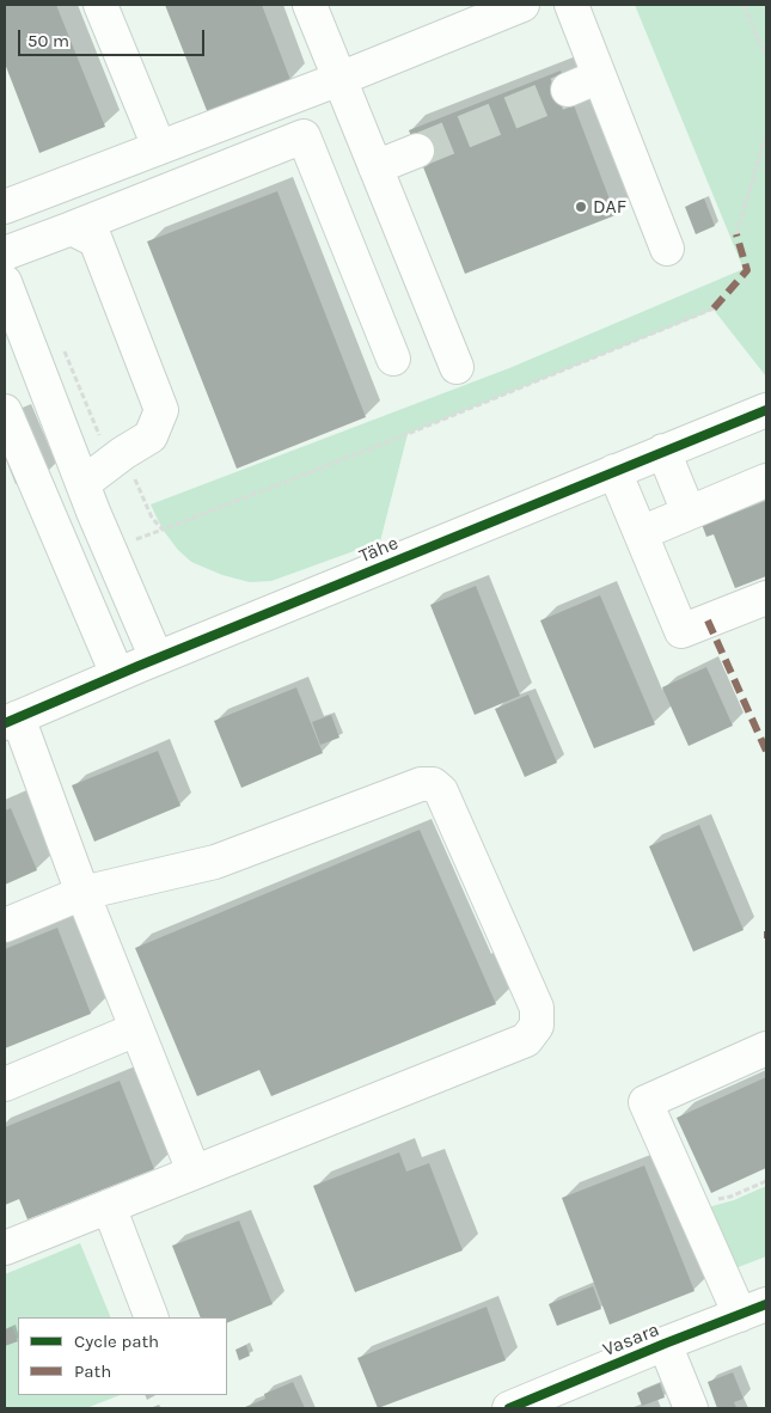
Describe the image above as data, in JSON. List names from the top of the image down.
{
  "streets": {
    "street": ["Tähe", "Vasara"]
  },
  "places": ["DAF"],
  "legend": ["Cycle path", "Path"],
  "scale_bar": "50 m"
}
